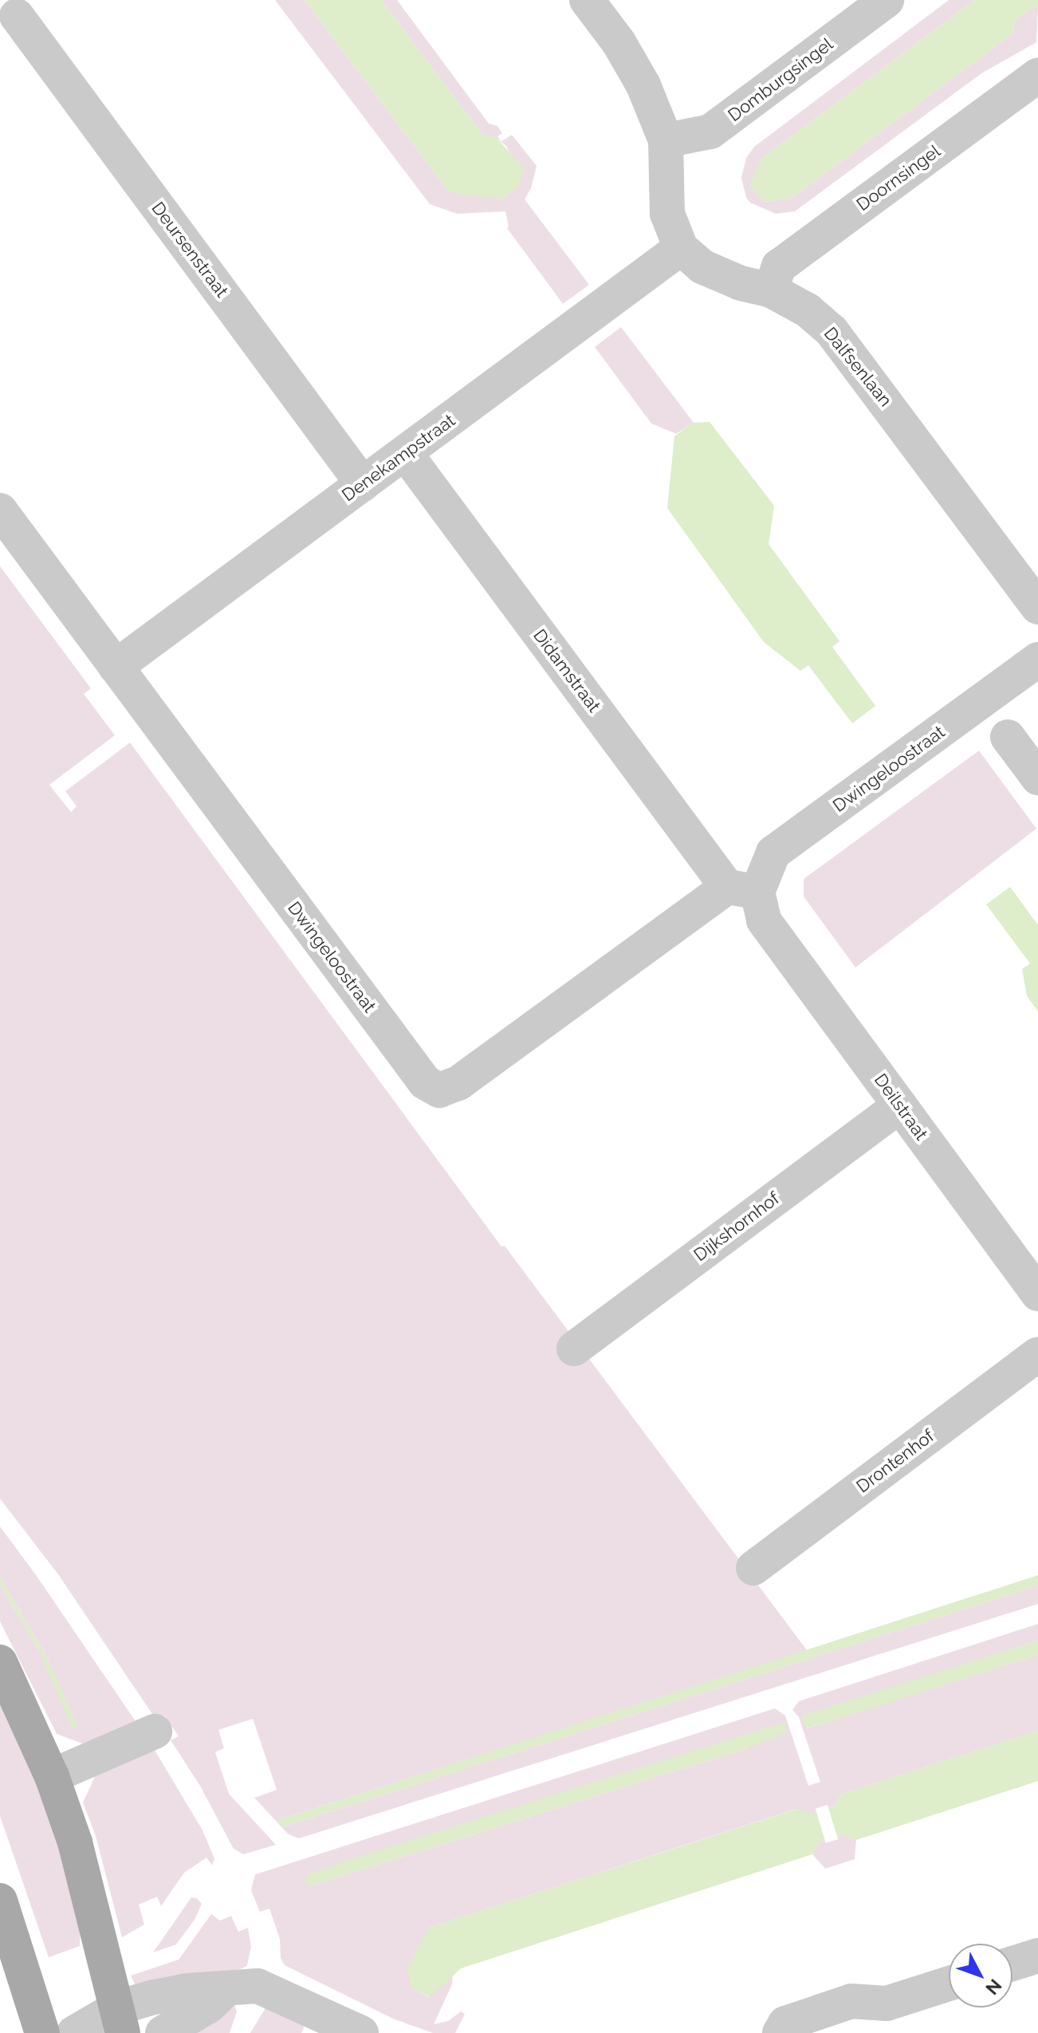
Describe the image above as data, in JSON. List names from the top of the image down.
{
  "streets": {
    "street": [
      "Domburgsingel",
      "Doornsingel",
      "Deursenstraat",
      "Dalfsenlaan",
      "Denekampstraat",
      "Didamstraat",
      "Dwingeloostraat",
      "Deilstraat",
      "Dijkshornhof",
      "Drontenhof"
    ]
  },
  "crossings": [
    ["Domburgsingel", "Dalfsenlaan"],
    ["Doornsingel", "Dalfsenlaan"],
    ["Deursenstraat", "Denekampstraat"],
    ["Dalfsenlaan", "Denekampstraat"],
    ["Denekampstraat", "Didamstraat"],
    ["Denekampstraat", "Dwingeloostraat"],
    ["Didamstraat", "Dwingeloostraat"],
    ["Didamstraat", "Deilstraat"],
    ["Dwingeloostraat", "Deilstraat"],
    ["Deilstraat", "Dijkshornhof"]
  ],
  "north": "bottom right"
}
